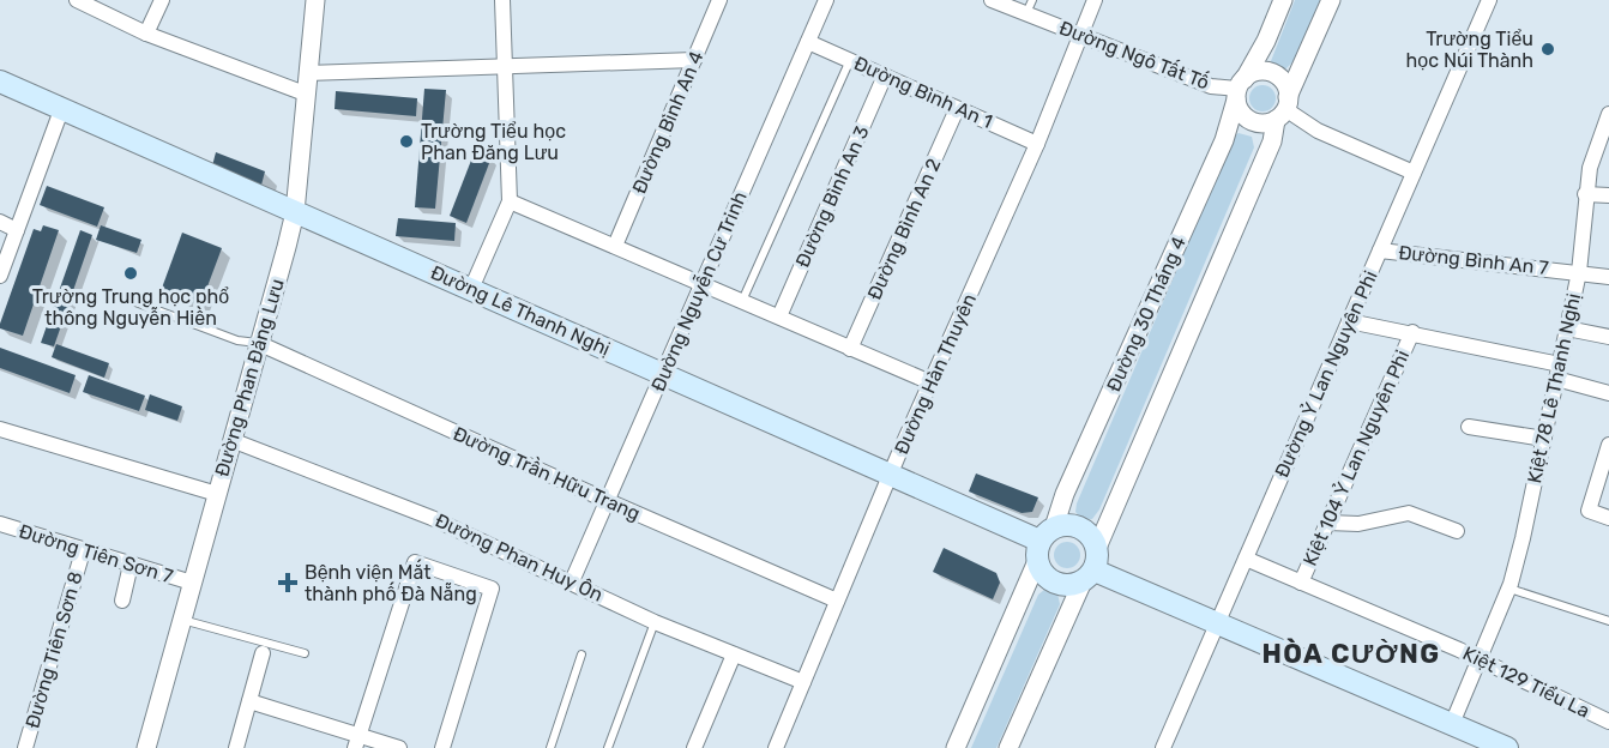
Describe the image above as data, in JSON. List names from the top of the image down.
{
  "streets": {
    "main road": ["Đường Lê Thanh Nghị"],
    "street": [
      "Đường Ngô Tất Tố",
      "Đường Bình An 1",
      "Đường Bình An 4",
      "Đường Bình An 3",
      "Đường Bình An 2",
      "Đường Bình An 7",
      "Đường Nguyễn Cư Trinh",
      "Đường 30 Tháng 4",
      "Đường Hàn Thuyên",
      "Đường Ỷ Lan Nguyên Phi",
      "Đường Phan Đăng Lưu",
      "Kiệt 78 Lê Thanh Nghị",
      "Kiệt 104 Ỷ Lan Nguyên Phi",
      "Đường Trần Hữu Trang",
      "Đường Tiên Sơn 7",
      "Đường Phan Huy Ôn",
      "Đường Tiên Sơn 8",
      "Kiệt 129 Tiểu La"
    ]
  },
  "crossings": [
    ["Đường Ngô Tất Tố", "Đường 30 Tháng 4"],
    ["Đường Ngô Tất Tố", "Đường Hàn Thuyên"],
    ["Đường Bình An 1", "Đường Bình An 3"],
    ["Đường Bình An 1", "Đường Bình An 2"],
    ["Đường Bình An 1", "Đường Nguyễn Cư Trinh"],
    ["Đường Bình An 1", "Đường Hàn Thuyên"],
    ["Đường Bình An 7", "Đường Ỷ Lan Nguyên Phi"],
    ["Đường Bình An 7", "Kiệt 78 Lê Thanh Nghị"],
    ["Đường Nguyễn Cư Trinh", "Đường Lê Thanh Nghị"],
    ["Đường Nguyễn Cư Trinh", "Đường Trần Hữu Trang"],
    ["Đường Nguyễn Cư Trinh", "Đường Phan Huy Ôn"],
    ["Đường Lê Thanh Nghị", "Đường 30 Tháng 4"],
    ["Đường Lê Thanh Nghị", "Đường Hàn Thuyên"],
    ["Đường Lê Thanh Nghị", "Đường Phan Đăng Lưu"],
    ["Đường Hàn Thuyên", "Đường Trần Hữu Trang"],
    ["Đường Hàn Thuyên", "Đường Phan Huy Ôn"],
    ["Đường Ỷ Lan Nguyên Phi", "Kiệt 129 Tiểu La"],
    ["Đường Phan Đăng Lưu", "Đường Trần Hữu Trang"],
    ["Đường Phan Đăng Lưu", "Đường Tiên Sơn 7"],
    ["Đường Phan Đăng Lưu", "Đường Phan Huy Ôn"],
    ["Kiệt 78 Lê Thanh Nghị", "Kiệt 129 Tiểu La"],
    ["Kiệt 104 Ỷ Lan Nguyên Phi", "Kiệt 129 Tiểu La"],
    ["Đường Tiên Sơn 7", "Đường Tiên Sơn 8"]
  ],
  "districts": ["HÒA CƯỜNG"],
  "places": {
    "other": ["Trường Tiểu học Núi Thành", "Trường Tiểu học Phan Đăng Lưu", "Trường Trung học phổ thông Nguyễn Hiền"],
    "health": ["Bệnh viện Mắt thành phố Đà Nẵng"]
  }
}
